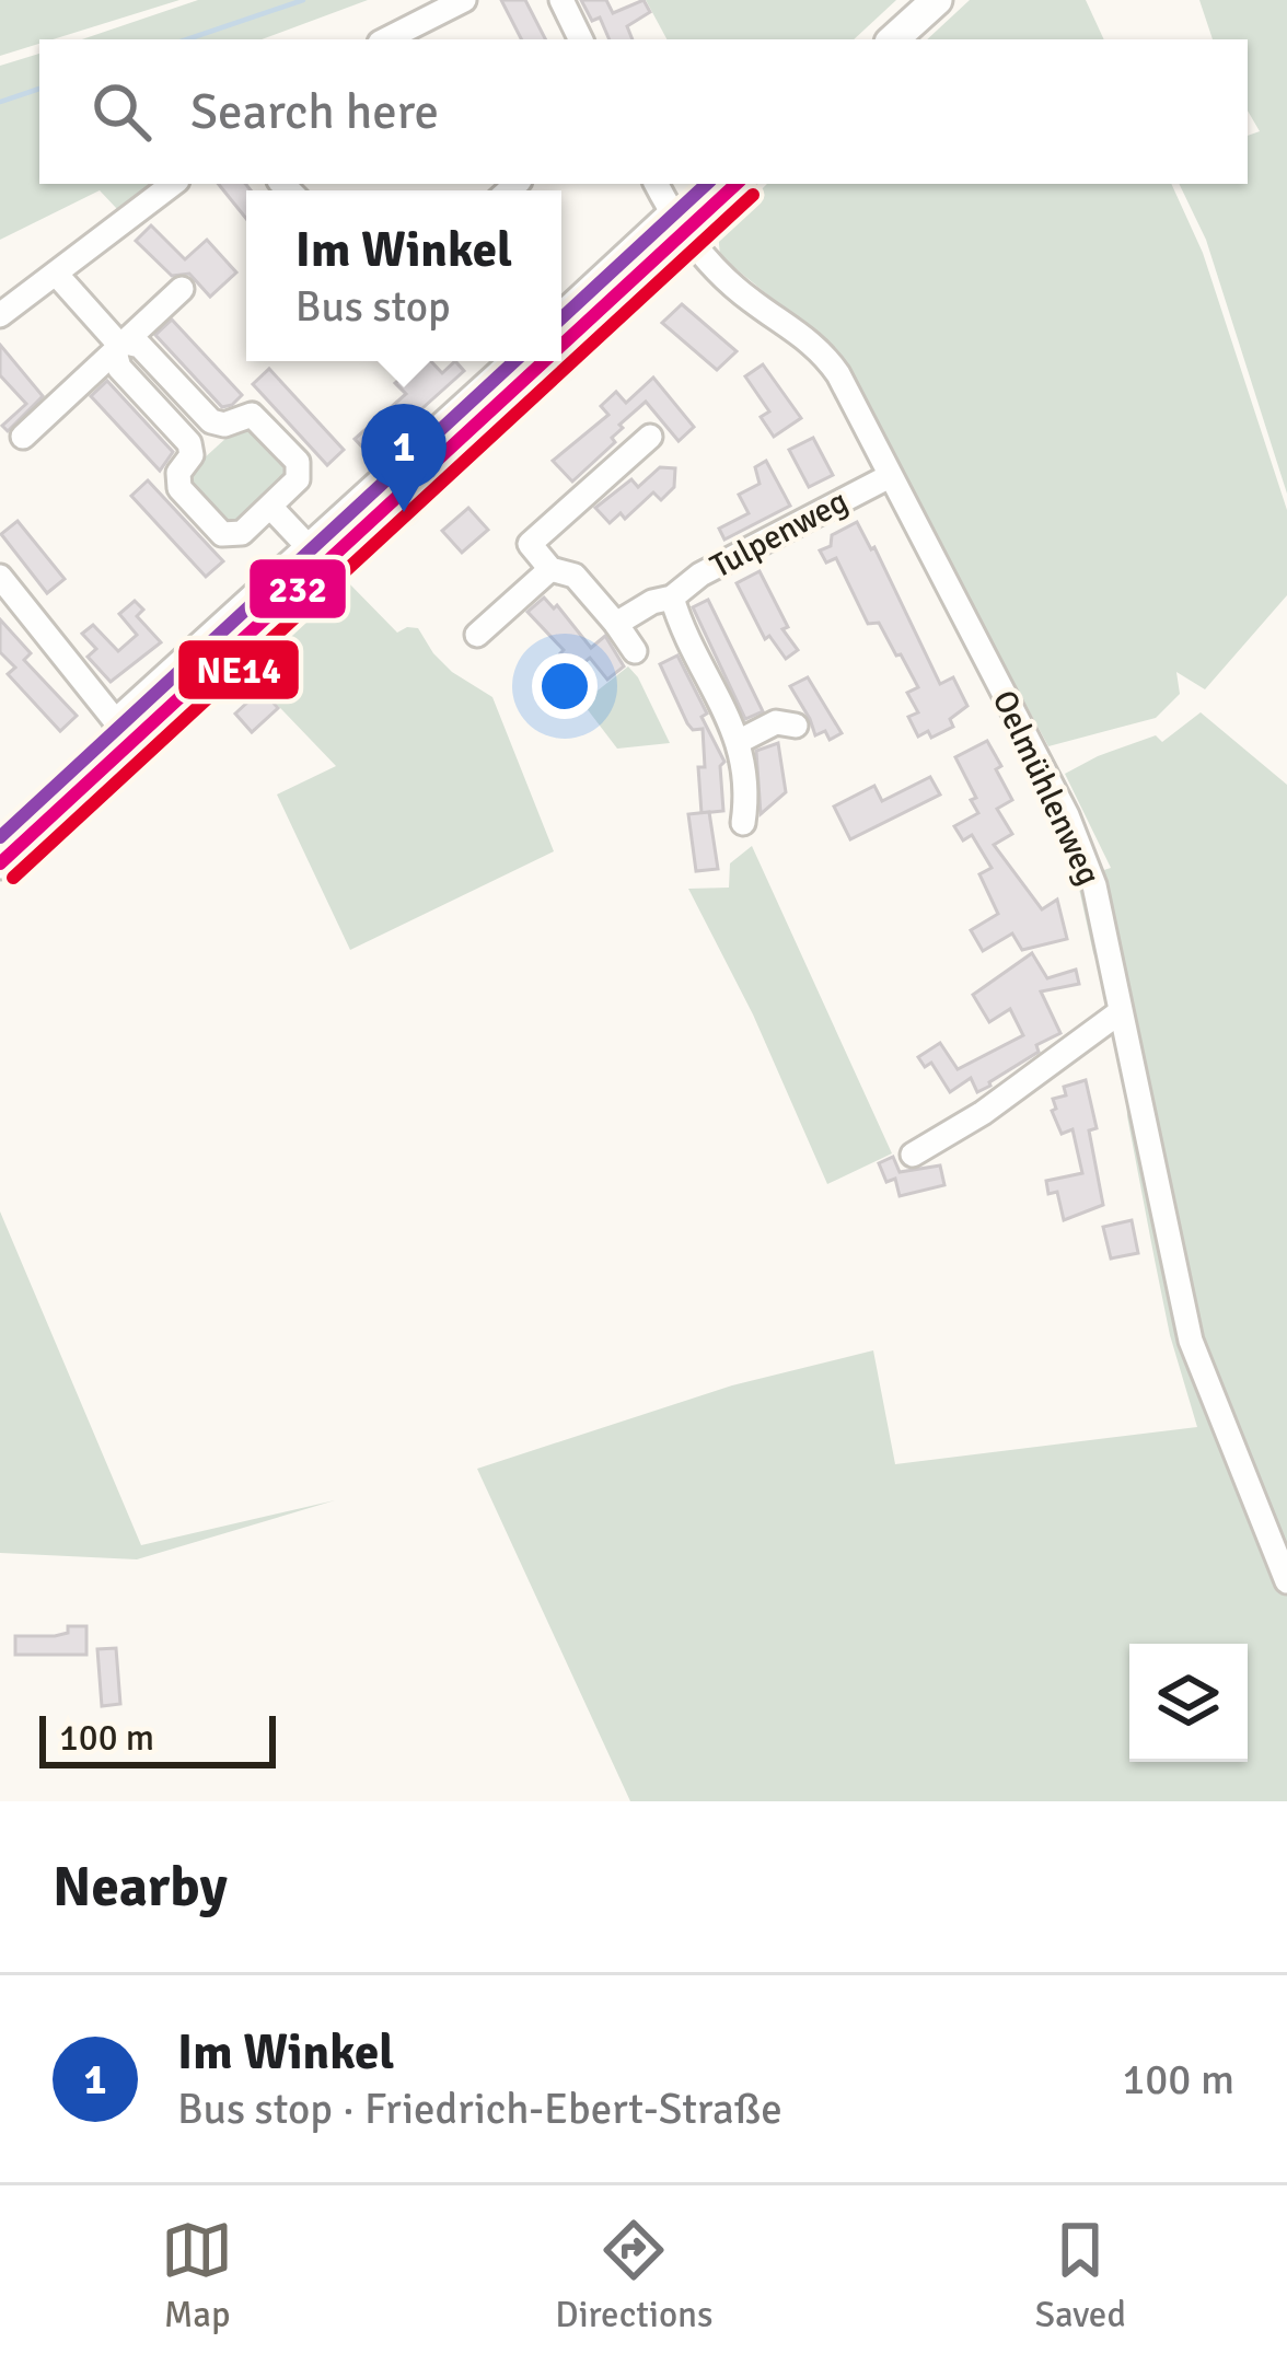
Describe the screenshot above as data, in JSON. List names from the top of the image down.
{
  "streets": {
    "street": ["Tulpenweg", "Oelmühlenweg"]
  },
  "crossings": [
    ["Tulpenweg", "Oelmühlenweg"]
  ],
  "lines": ["transit line 232", "transit line NE14"],
  "scale_bar": "100 m",
  "page": {
    "search": "Search here",
    "popup": ["Im Winkel", "Bus stop"],
    "pins": "1",
    "scale": "100 m",
    "heading": "Nearby",
    "list": [
      {
        "mark": "1",
        "name": "Im Winkel",
        "note": "Bus stop · Friedrich-Ebert-Straße",
        "value": "100 m"
      }
    ],
    "nav": ["Map", "Directions", "Saved"]
  }
}
